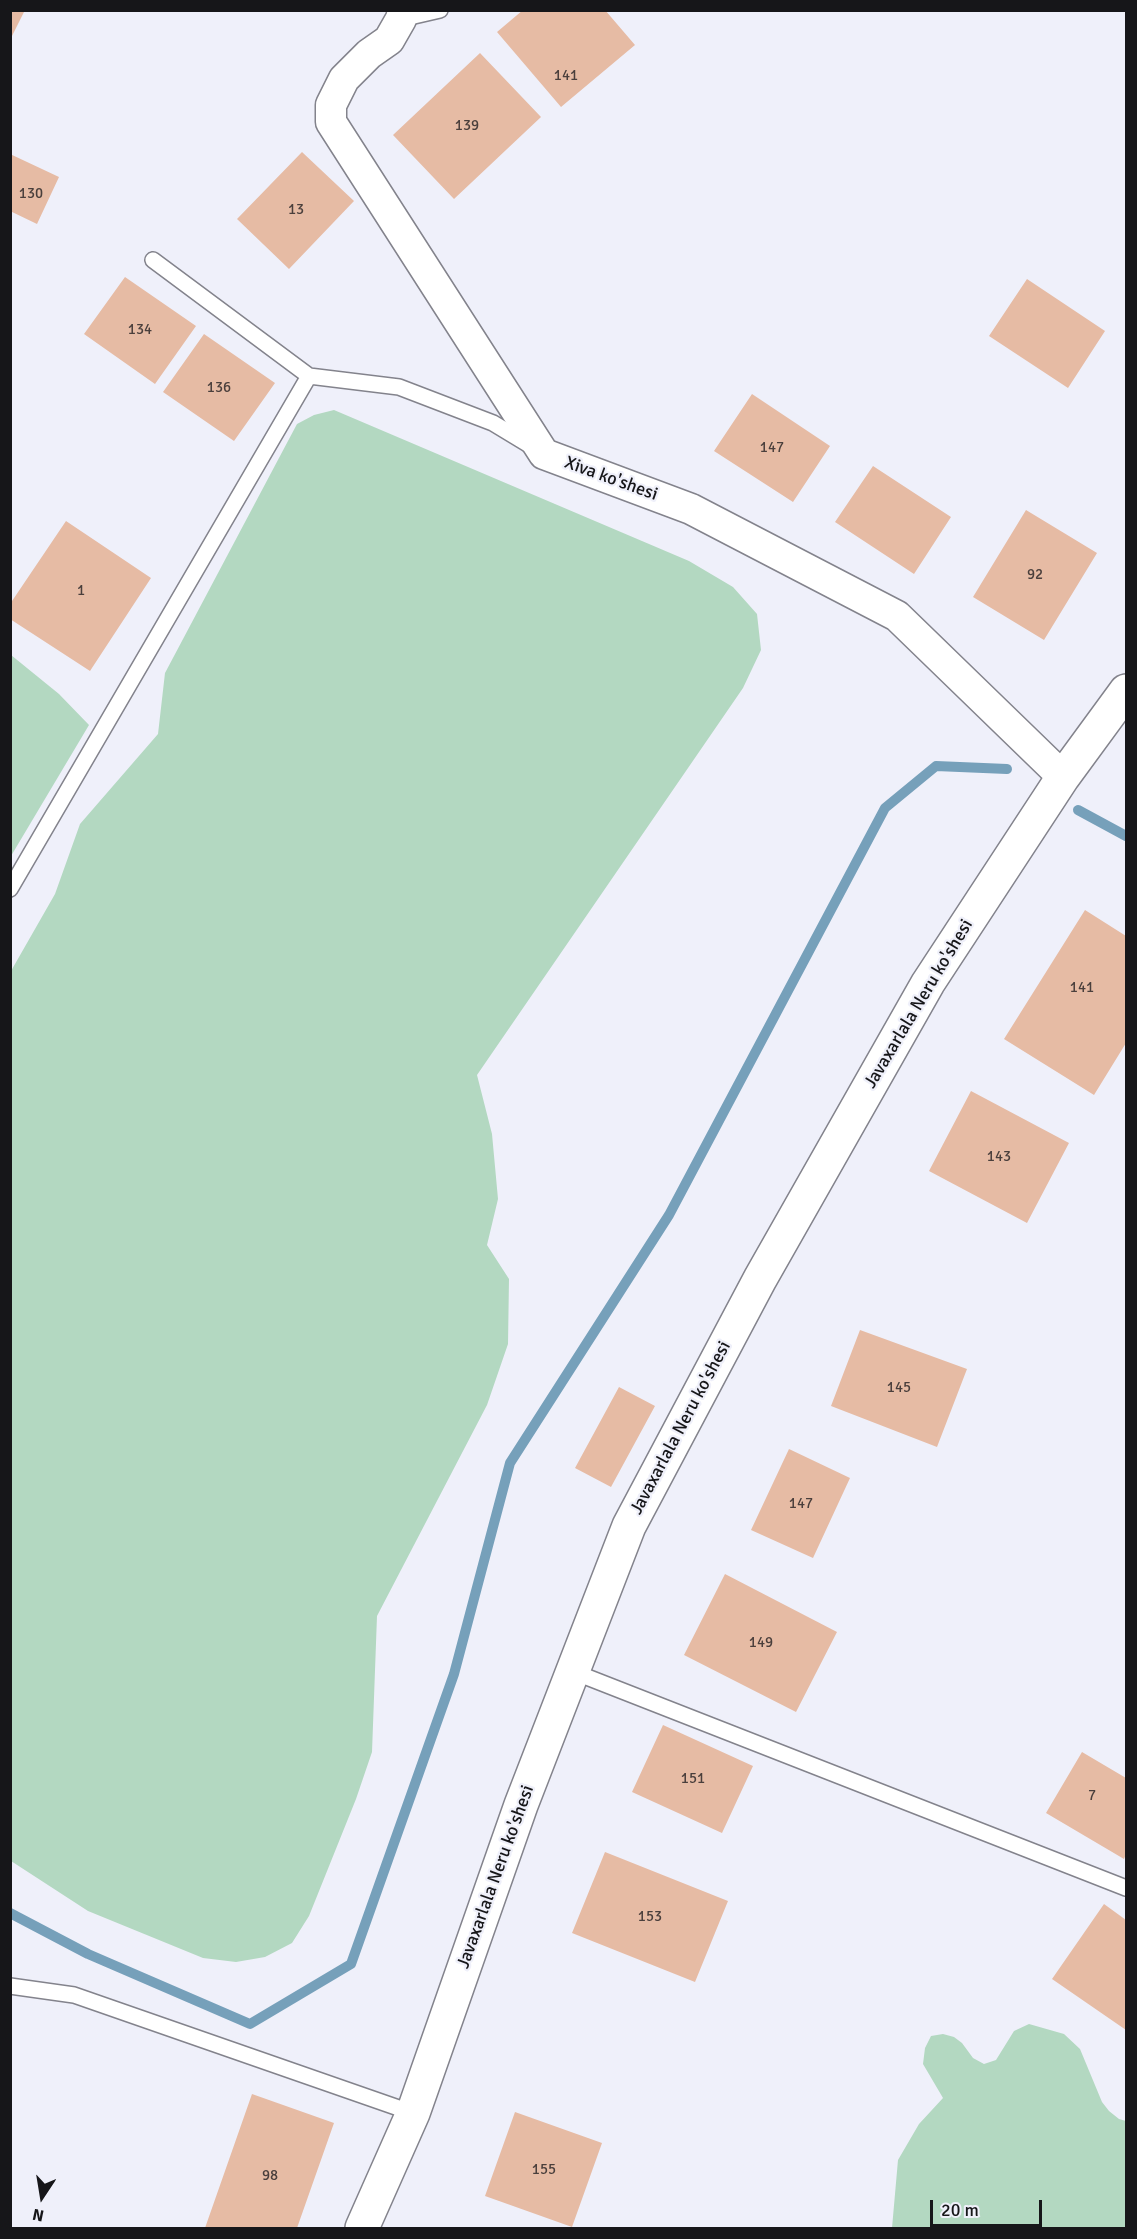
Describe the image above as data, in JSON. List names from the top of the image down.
{
  "streets": {
    "street": ["Xiva ko'shesi", "Javaxarlala Neru ko'shesi"]
  },
  "crossings": [
    ["Xiva ko'shesi", "Javaxarlala Neru ko'shesi"]
  ],
  "house_numbers": [
    "141",
    "139",
    "130",
    "13",
    "134",
    "136",
    "147",
    "92",
    "1",
    "141",
    "143",
    "145",
    "147",
    "149",
    "151",
    "7",
    "153",
    "155",
    "98"
  ],
  "scale_bar": "20 m",
  "north": "bottom"
}
